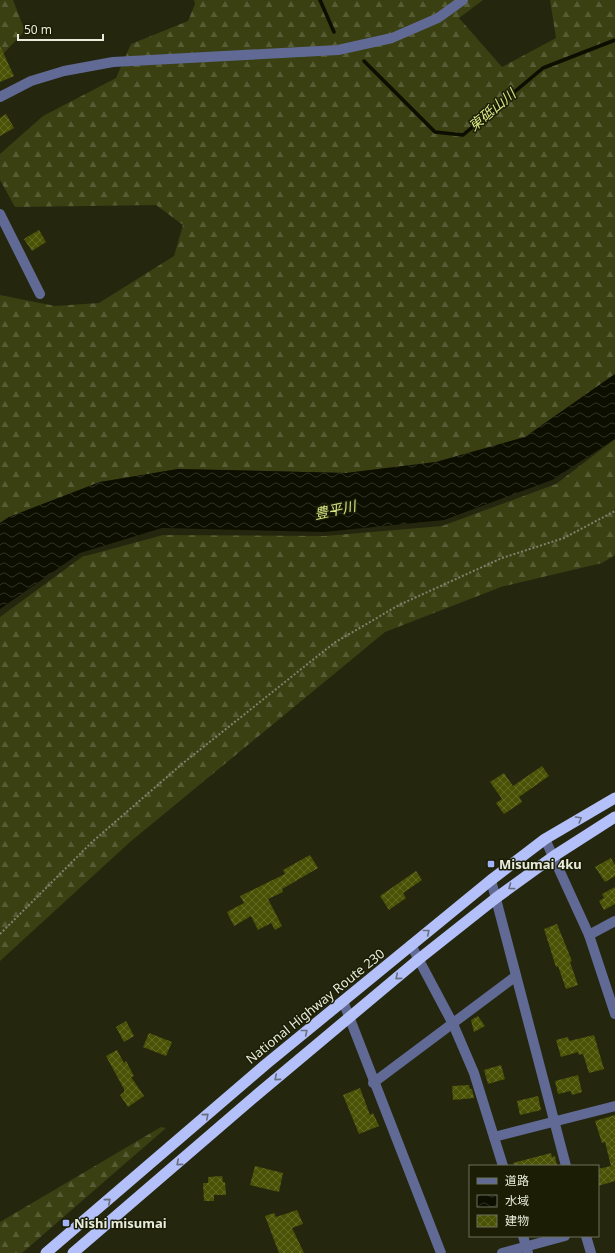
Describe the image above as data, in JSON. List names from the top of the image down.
{
  "streets": {
    "highway": ["National Highway Route 230"]
  },
  "water": ["東砥山川", "豊平川"],
  "places": {
    "transit": ["Misumai 4ku", "Nishi misumai"]
  },
  "legend": ["道路", "水域", "建物"],
  "scale_bar": "50 m"
}
